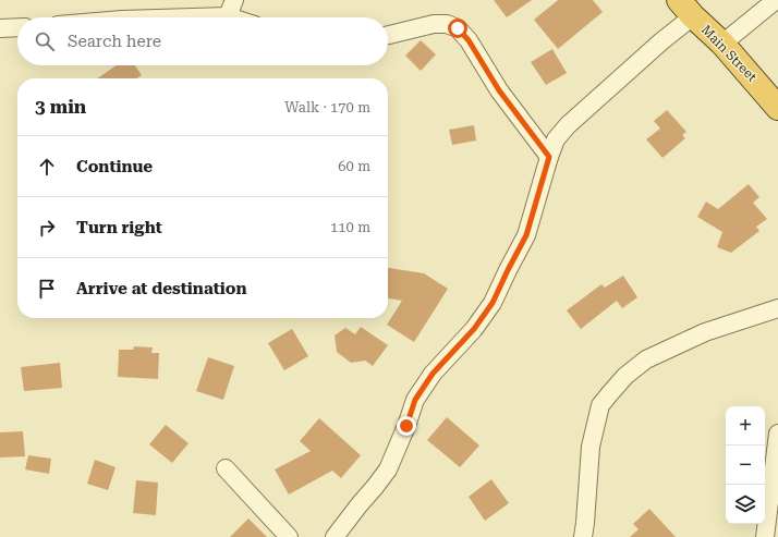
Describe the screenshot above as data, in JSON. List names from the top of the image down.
{
  "streets": {
    "highway": ["Main Street"]
  },
  "page": {
    "search": "Search here",
    "heading": ["3 min", "Walk · 170 m"],
    "list": [
      ["Continue", "60 m"],
      ["Turn right", "110 m"],
      "Arrive at destination"
    ],
    "map_buttons": ["+", "−"]
  }
}
